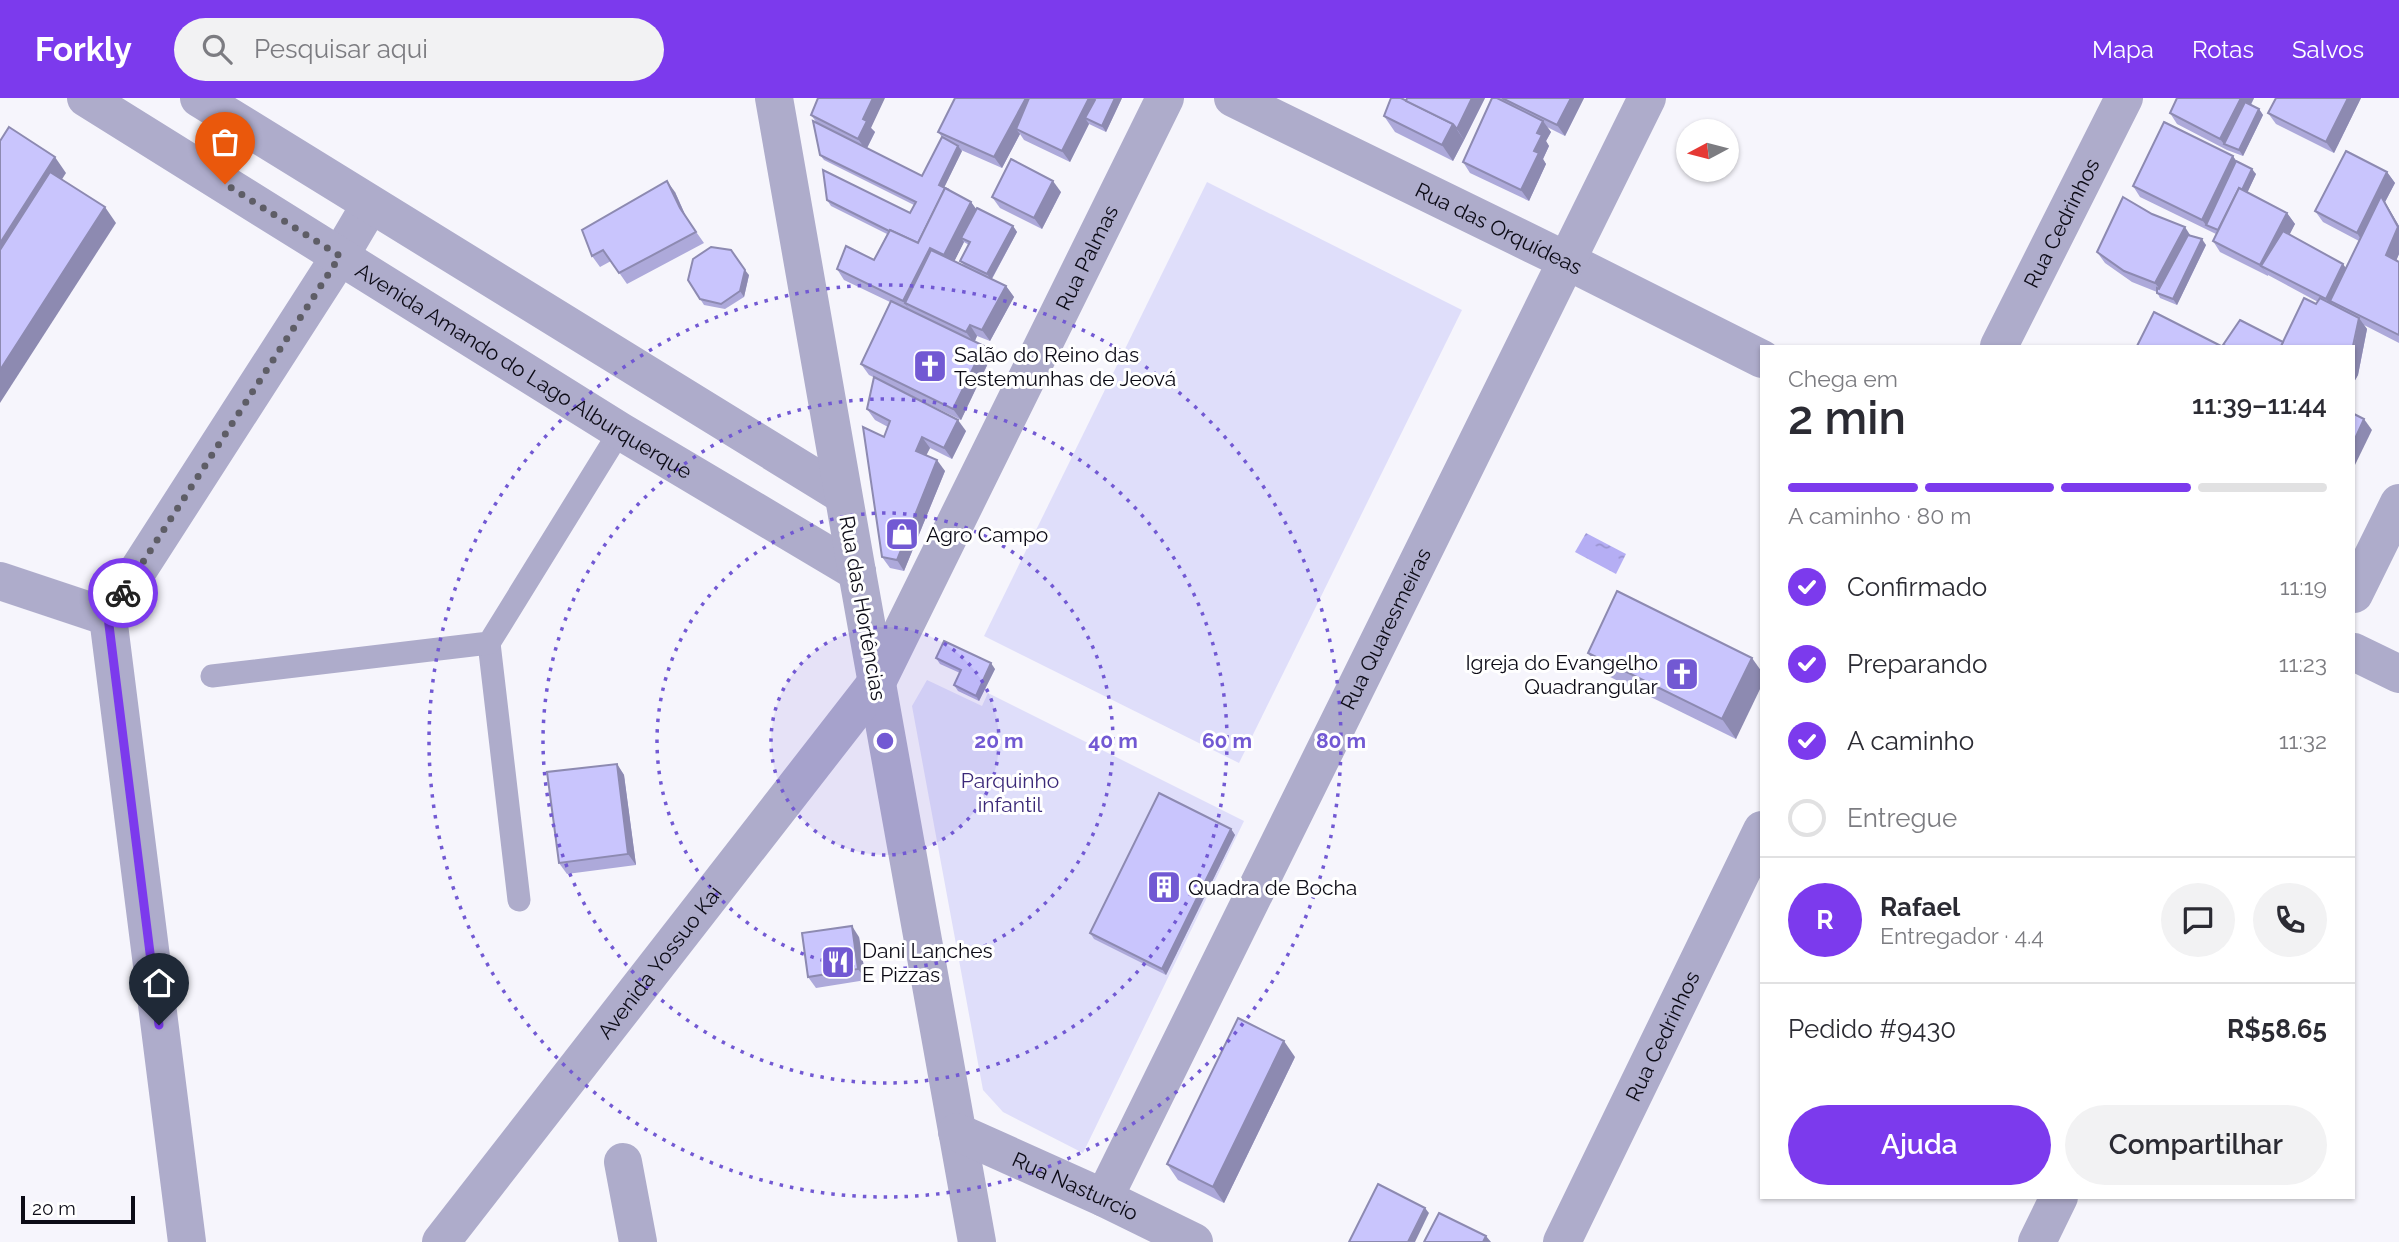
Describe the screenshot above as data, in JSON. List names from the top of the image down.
{
  "streets": {
    "street": [
      "Rua Cedrinhos",
      "Rua das Orquídeas",
      "Rua Palmas",
      "Avenida Amando do Lago Alburquerque",
      "Rua das Hortências",
      "Rua Quaresmeiras",
      "Avenida Yossuo Kai",
      "Rua Nasturcio"
    ]
  },
  "crossings": [
    ["Rua das Orquídeas", "Rua Quaresmeiras"],
    ["Rua Palmas", "Rua das Hortências"],
    ["Rua Palmas", "Avenida Yossuo Kai"],
    ["Avenida Amando do Lago Alburquerque", "Rua das Hortências"],
    ["Rua das Hortências", "Avenida Yossuo Kai"],
    ["Rua das Hortências", "Rua Nasturcio"],
    ["Rua Quaresmeiras", "Rua Nasturcio"]
  ],
  "parks": ["Parquinho infantil"],
  "places": {
    "church": ["Salão do Reino das Testemunhas de Jeová", "Igreja do Evangelho Quadrangular"],
    "shop": ["Agro Campo"],
    "building": ["Quadra de Bocha"],
    "restaurant": ["Dani Lanches E Pizzas"]
  },
  "scale_bar": "20 m",
  "north": "left",
  "page": {
    "header": "Forkly",
    "search": "Pesquisar aqui",
    "nav": ["Mapa", "Rotas", "Salvos"],
    "heading": ["2 min", "Chega em", "11:39–11:44"],
    "panel": [
      "Rafael",
      "Entregador · 4.4",
      "Pedido #9430",
      "R$58.65"
    ],
    "bar": "A caminho · 80 m",
    "list": [
      ["Confirmado", "11:19"],
      ["Preparando", "11:23"],
      ["A caminho", "11:32"],
      "Entregue"
    ],
    "round": "R",
    "buttons": ["Ajuda", "Compartilhar"],
    "scale": "20 m"
  },
  "rings": [
    "20 m",
    "40 m",
    "60 m",
    "80 m"
  ]
}
